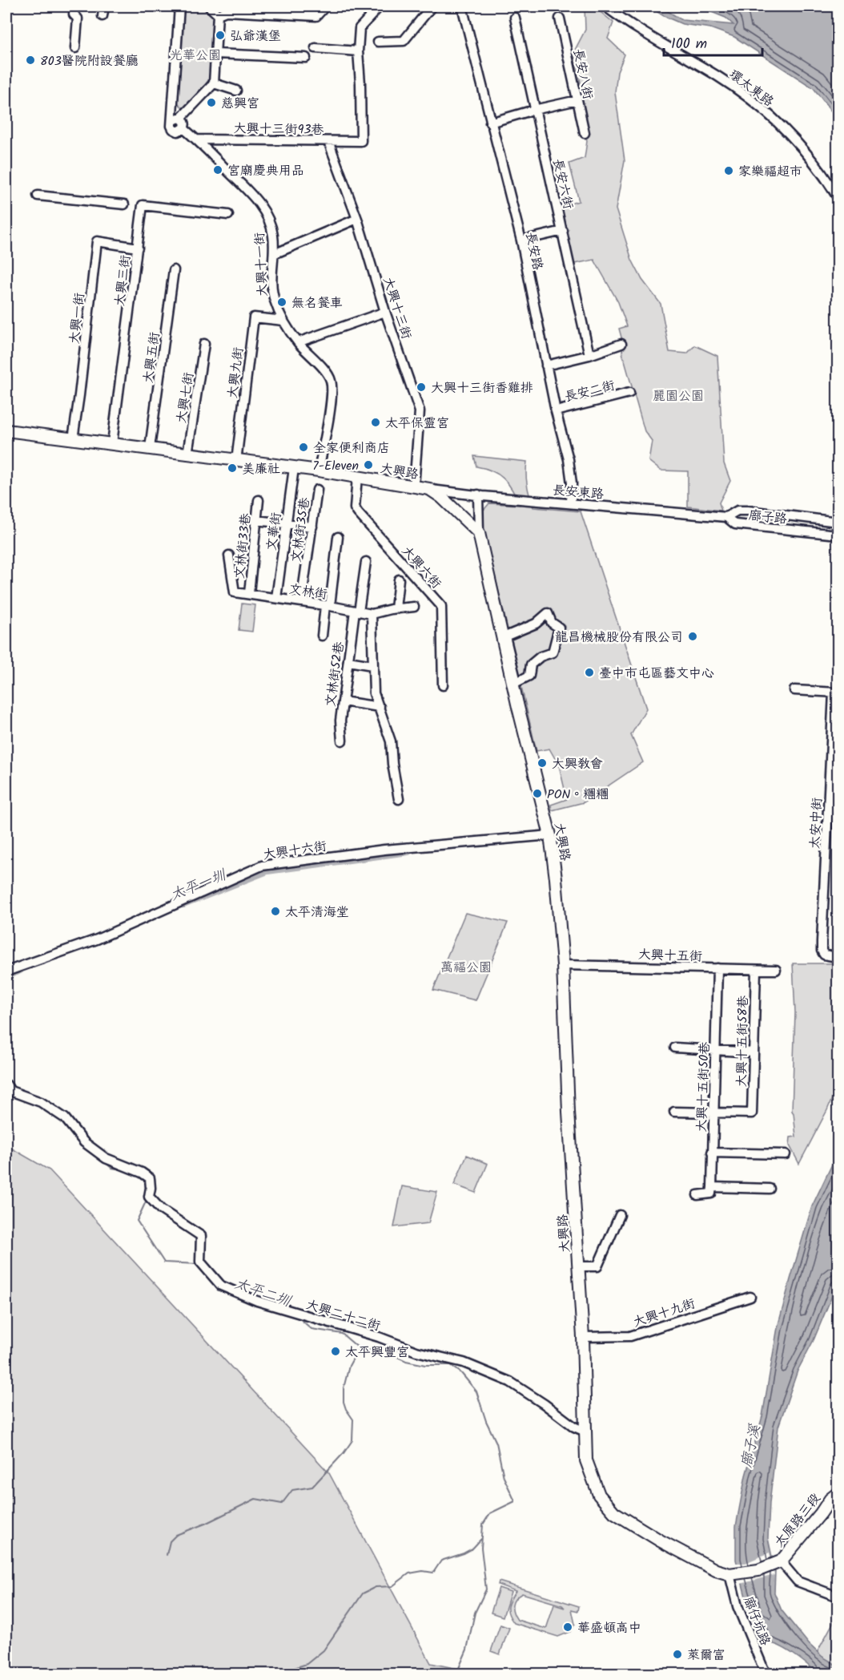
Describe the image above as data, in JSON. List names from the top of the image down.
{
  "streets": {
    "main road": ["大興路", "太原路三段"],
    "street": [
      "長安八街",
      "環太東路",
      "大興十三街93巷",
      "長安六街",
      "長安路",
      "大興十一街",
      "大興三街",
      "大興十三街",
      "大興一街",
      "大興五街",
      "大興九街",
      "長安二街",
      "大興七街",
      "長安東路",
      "廍子路",
      "文林街35巷",
      "文華街",
      "文林街33巷",
      "大興六街",
      "文林街",
      "文林街52巷",
      "太安中街",
      "大興十六街",
      "大興十五街",
      "大興十五街58巷",
      "大興十五街50巷",
      "大興十九街",
      "大興二十二街",
      "廍仔坑路"
    ]
  },
  "crossings": [
    ["大興十三街93巷", "大興十一街"],
    ["大興十三街93巷", "大興十三街"],
    ["長安路", "長安二街"],
    ["長安路", "長安東路"],
    ["大興十一街", "大興九街"],
    ["大興十一街", "大興路"],
    ["大興三街", "大興一街"],
    ["大興三街", "大興路"],
    ["大興十三街", "大興路"],
    ["大興一街", "大興路"],
    ["大興五街", "大興路"],
    ["大興九街", "大興路"],
    ["大興七街", "大興路"],
    ["大興路", "長安東路"],
    ["大興路", "文華街"],
    ["大興路", "大興六街"],
    ["大興路", "大興十六街"],
    ["大興路", "大興十五街"],
    ["大興路", "大興十九街"],
    ["大興路", "大興二十二街"],
    ["大興路", "廍仔坑路"],
    ["長安東路", "廍子路"],
    ["文林街35巷", "文林街"],
    ["文華街", "文林街"],
    ["文林街33巷", "文林街"],
    ["文林街", "文林街52巷"],
    ["大興十五街", "大興十五街58巷"],
    ["大興十五街", "大興十五街50巷"],
    ["大興十五街58巷", "大興十五街50巷"]
  ],
  "water": ["太平一圳", "太平二圳", "廍子溪"],
  "parks": ["光華公園", "麗園公園", "萬福公園"],
  "places": [
    "弘爺漢堡",
    "803醫院附設餐廳",
    "慈興宮",
    "宮廟慶典用品",
    "家樂福超市",
    "無名餐車",
    "大興十三街香雞排",
    "太平保靈宮",
    "全家便利商店",
    "7-Eleven",
    "美廉社",
    "龍昌機械股份有限公司",
    "臺中市屯區藝文中心",
    "大興教會",
    "PON。糰糰",
    "太平清海堂",
    "太平興豐宮",
    "華盛頓高中",
    "萊爾富"
  ],
  "scale_bar": "100 m"
}
